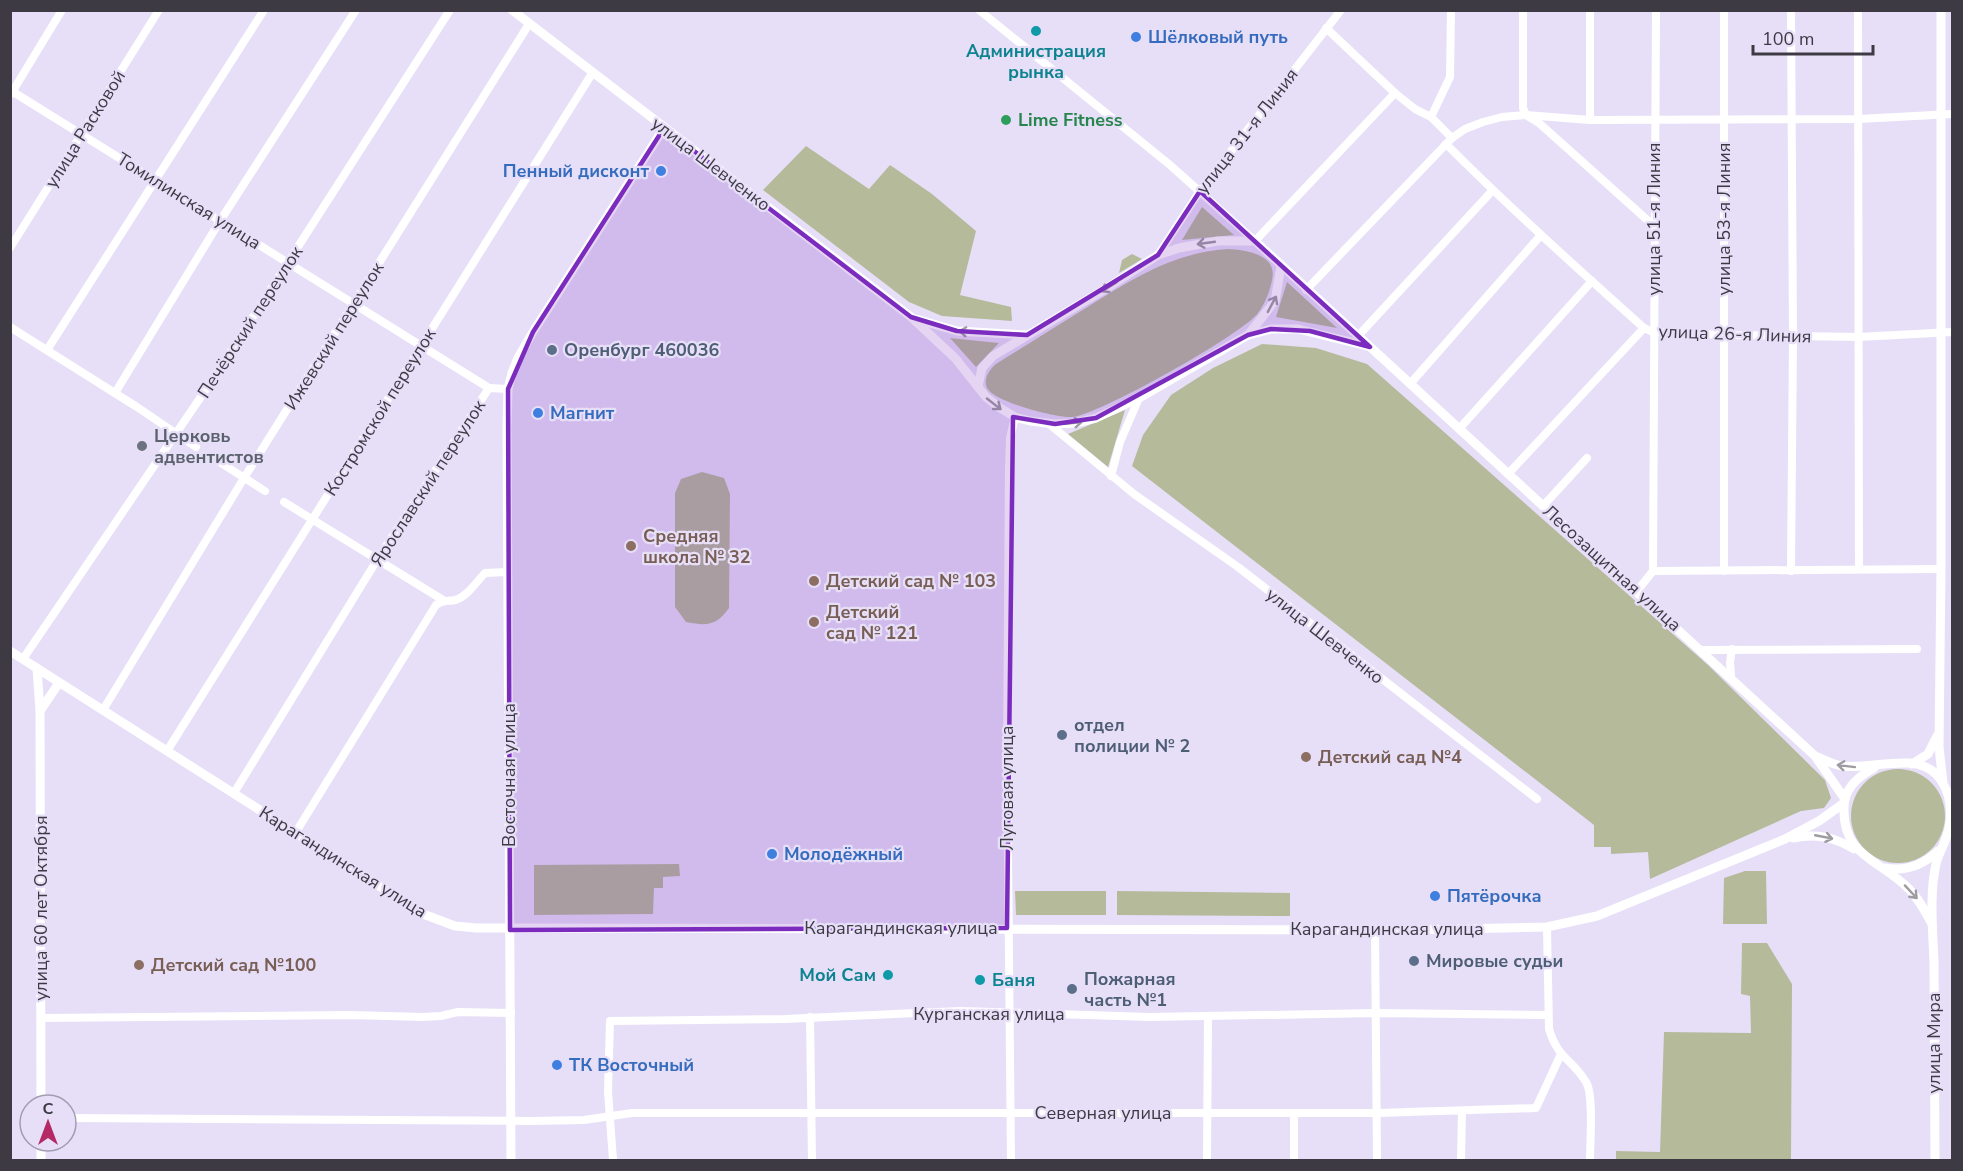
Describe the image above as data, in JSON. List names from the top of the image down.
{
  "streets": {
    "main road": [
      "улица Шевченко",
      "Ярославский переулок",
      "Лесозащитная улица",
      "Восточная улица",
      "Карагандинская улица",
      "улица 60 лет Октября",
      "улица Мира"
    ],
    "street": [
      "улица Расковой",
      "улица 31-я Линия",
      "Томилинская улица",
      "улица 51-я Линия",
      "улица 53-я Линия",
      "Печёрский переулок",
      "улица 26-я Линия",
      "Ижевский переулок",
      "Костромской переулок",
      "Луговая улица",
      "Курганская улица",
      "Северная улица"
    ]
  },
  "crossings": [
    ["улица Расковой", "Томилинская улица"],
    ["улица 31-я Линия", "улица 26-я Линия"],
    ["улица Шевченко", "Ижевский переулок"],
    ["улица Шевченко", "Костромской переулок"],
    ["улица Шевченко", "Ярославский переулок"],
    ["улица Шевченко", "Луговая улица"],
    ["Томилинская улица", "Печёрский переулок"],
    ["Томилинская улица", "Ижевский переулок"],
    ["Томилинская улица", "Костромской переулок"],
    ["Томилинская улица", "Ярославский переулок"],
    ["улица 51-я Линия", "улица 26-я Линия"],
    ["улица 53-я Линия", "улица 26-я Линия"],
    ["Печёрский переулок", "Карагандинская улица"],
    ["Ижевский переулок", "Карагандинская улица"],
    ["Костромской переулок", "Карагандинская улица"],
    ["Ярославский переулок", "Восточная улица"],
    ["Ярославский переулок", "Карагандинская улица"],
    ["Лесозащитная улица", "Карагандинская улица"],
    ["Лесозащитная улица", "улица Мира"],
    ["Восточная улица", "Карагандинская улица"],
    ["Восточная улица", "Северная улица"],
    ["Луговая улица", "Карагандинская улица"],
    ["Луговая улица", "Курганская улица"],
    ["Луговая улица", "Северная улица"],
    ["Карагандинская улица", "улица 60 лет Октября"],
    ["Карагандинская улица", "улица Мира"],
    ["Курганская улица", "Северная улица"]
  ],
  "places": [
    "Администрация рынка",
    "Шёлковый путь",
    "Lime Fitness",
    "Пенный дисконт",
    "Оренбург 460036",
    "Магнит",
    "Церковь адвентистов",
    "Средняя школа № 32",
    "Детский сад № 103",
    "Детский сад № 121",
    "отдел полиции № 2",
    "Детский сад №4",
    "Молодёжный",
    "Пятёрочка",
    "Мировые судьи",
    "Детский сад №100",
    "Мой Cам",
    "Баня",
    "Пожарная часть №1",
    "ТК Восточный"
  ],
  "scale_bar": "100 m",
  "north": "top"
}
